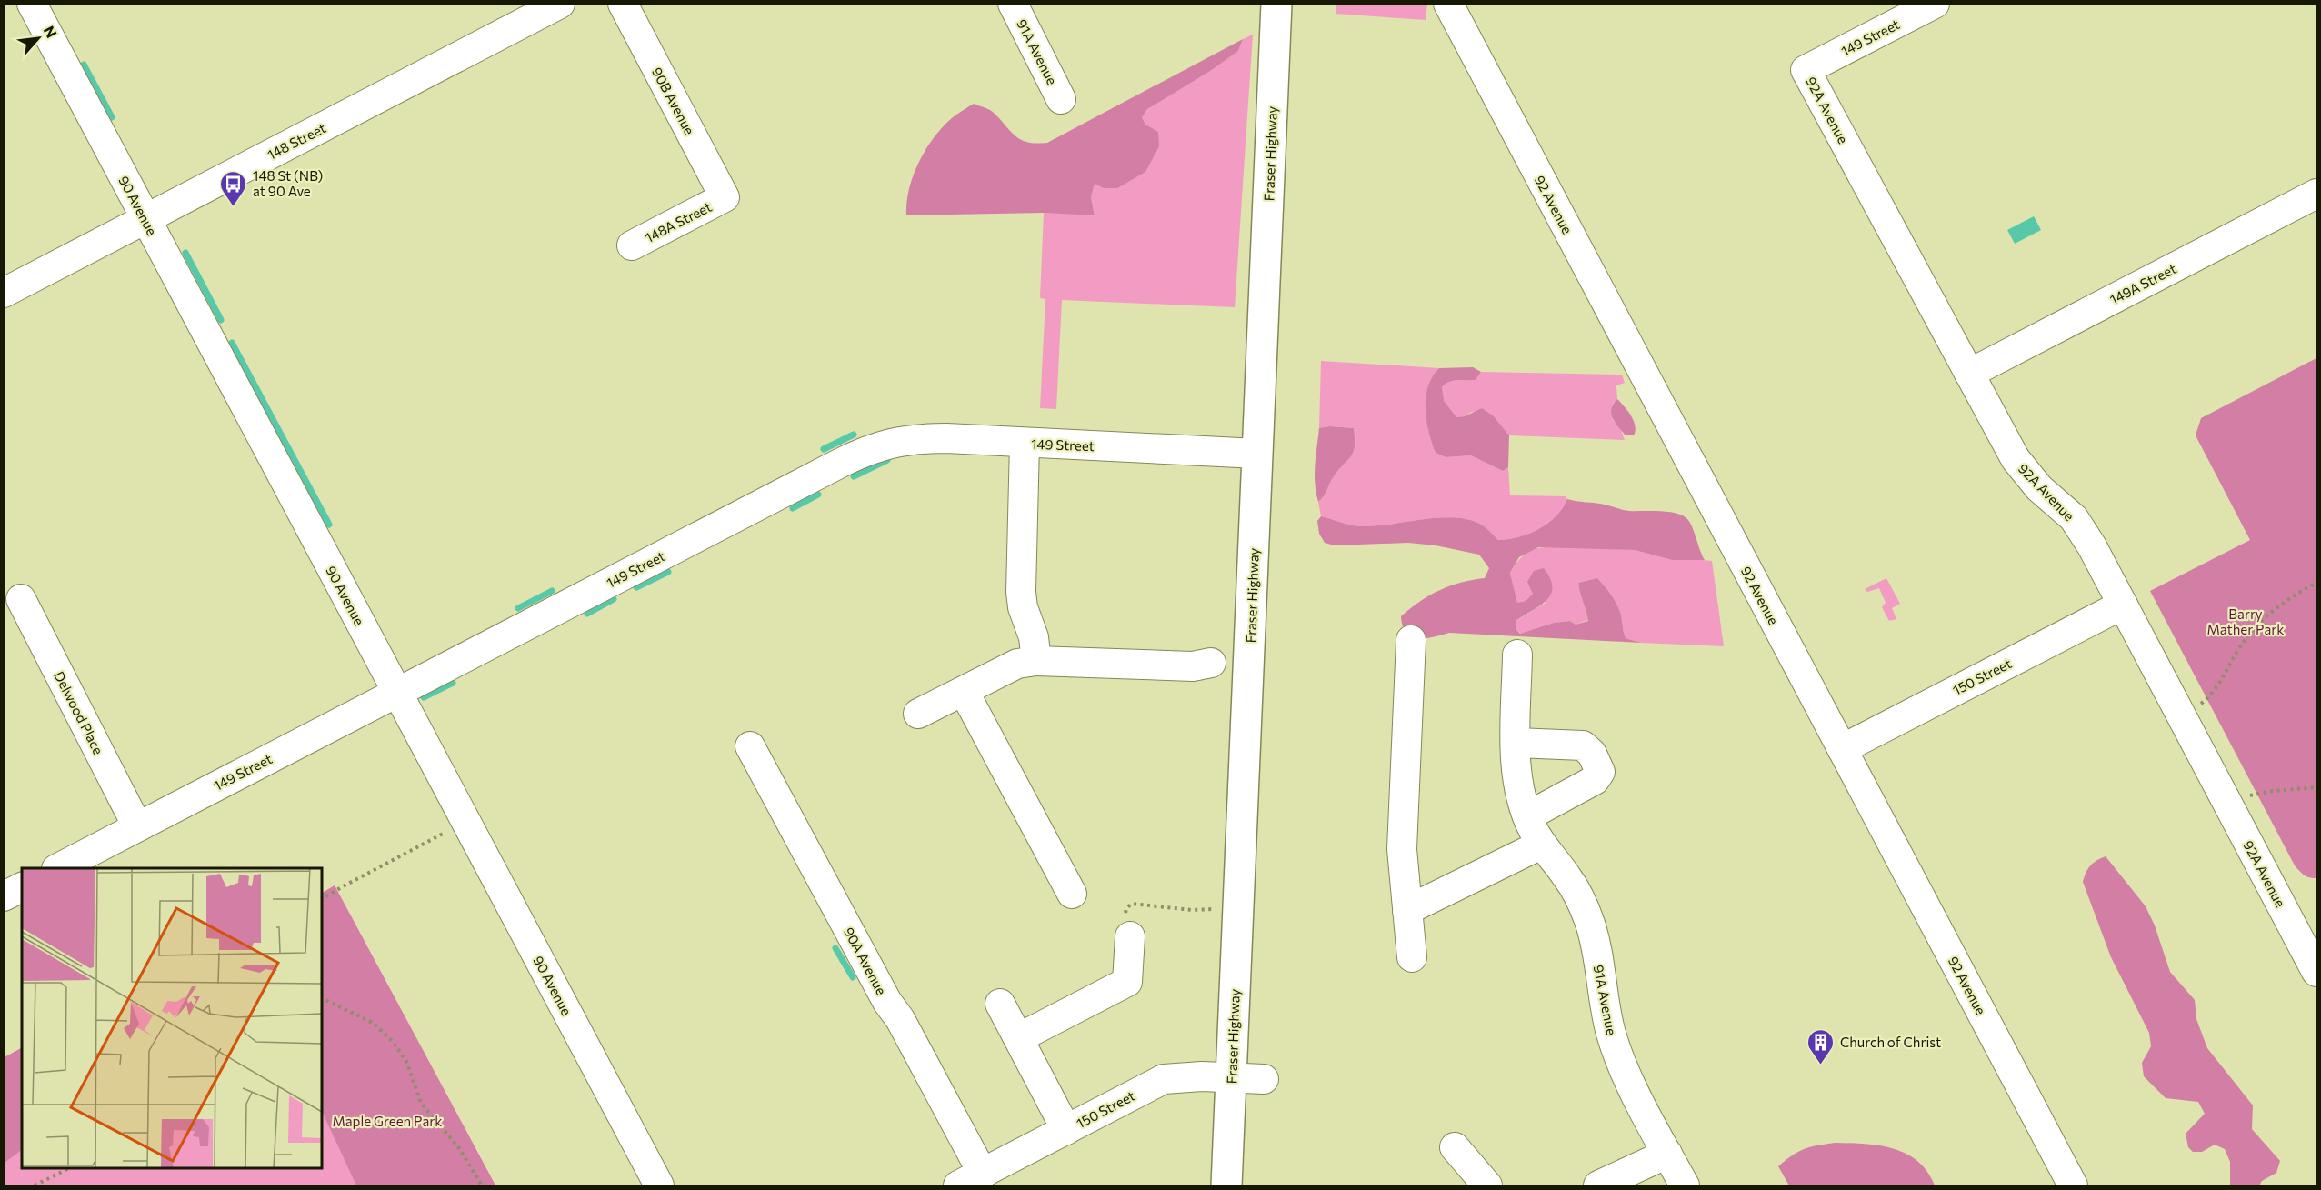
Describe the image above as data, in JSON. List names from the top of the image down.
{
  "streets": {
    "main road": ["Fraser Highway"],
    "street": [
      "149 Street",
      "91A Avenue",
      "90B Avenue",
      "92A Avenue",
      "148 Street",
      "92 Avenue",
      "90 Avenue",
      "148A Street",
      "149A Street",
      "150 Street",
      "Delwood Place",
      "90A Avenue"
    ]
  },
  "crossings": [
    ["149 Street", "92A Avenue"],
    ["149 Street", "Fraser Highway"],
    ["149 Street", "90 Avenue"],
    ["149 Street", "Delwood Place"],
    ["90B Avenue", "148A Street"],
    ["92A Avenue", "149A Street"],
    ["92A Avenue", "150 Street"],
    ["148 Street", "90 Avenue"],
    ["Fraser Highway", "150 Street"],
    ["92 Avenue", "150 Street"],
    ["150 Street", "90A Avenue"]
  ],
  "parks": ["Barry Mather Park", "Maple Green Park"],
  "places": {
    "bus stop": ["148 St (NB) at 90 Ave"],
    "building": ["Church of Christ"]
  },
  "north": "top right"
}
